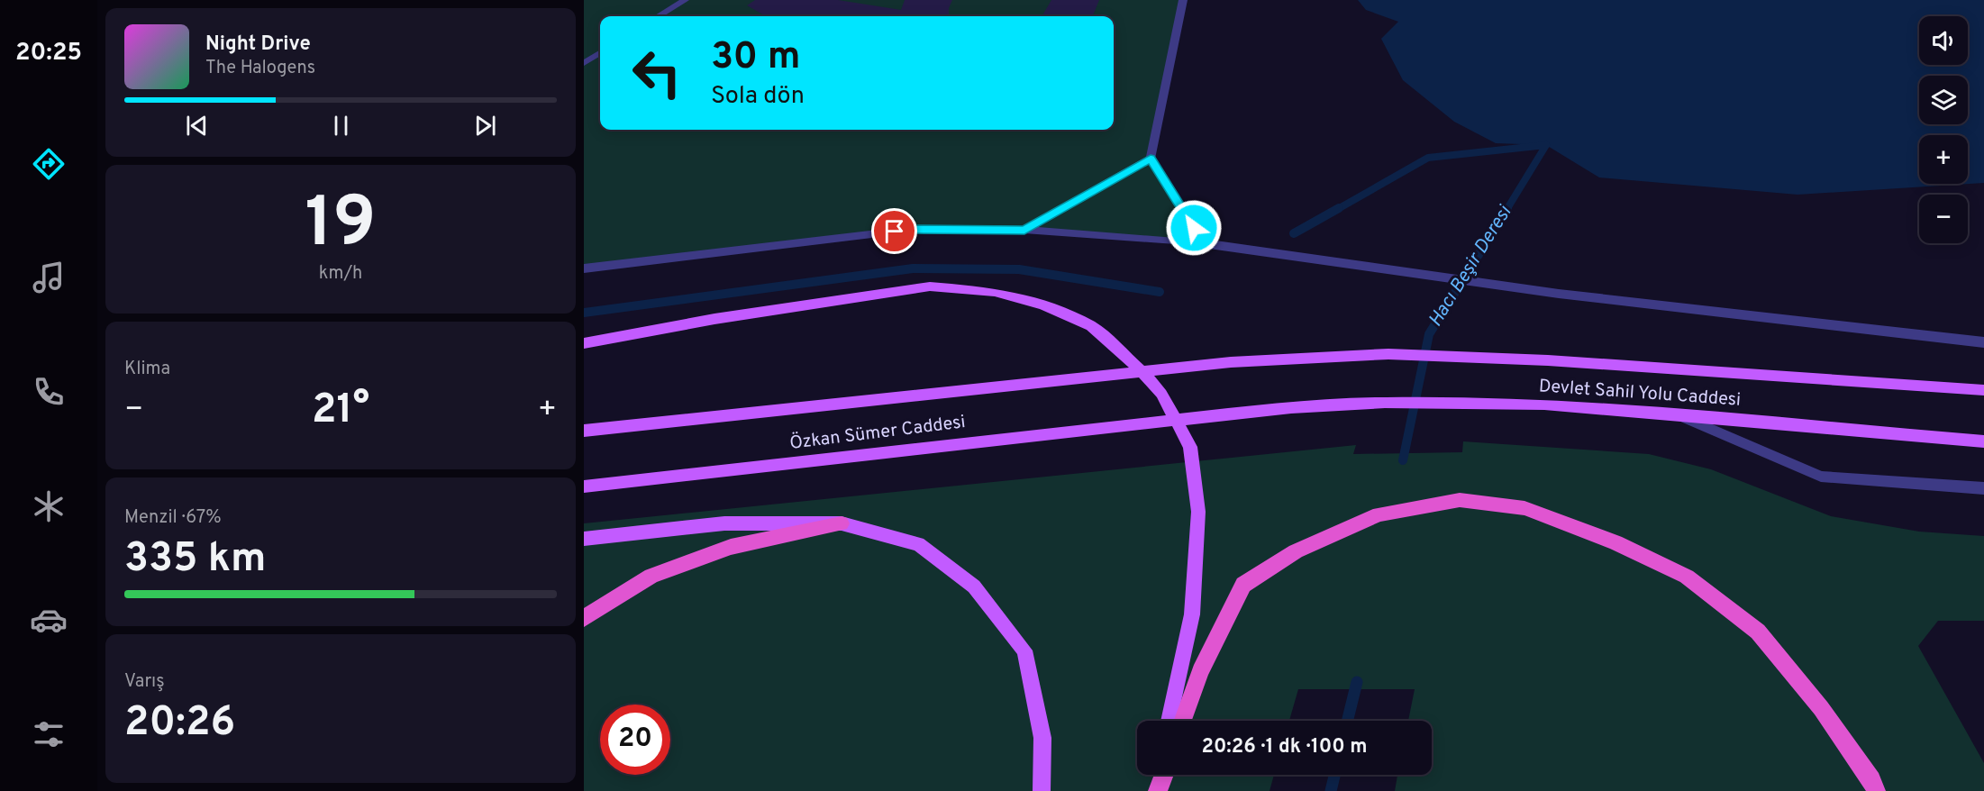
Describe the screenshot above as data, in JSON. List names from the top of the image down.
{
  "streets": {
    "main road": ["Devlet Sahil Yolu Caddesi", "Özkan Sümer Caddesi"]
  },
  "crossings": [
    ["Devlet Sahil Yolu Caddesi", "Özkan Sümer Caddesi"]
  ],
  "water": ["Hacı Beşir Deresi"],
  "page": {
    "tabs": "20:25",
    "map_buttons": ["+", "−"],
    "turn": ["30 m", "Sola dön"],
    "song": ["Night Drive", "The Halogens"],
    "tile": [
      ["19", "km/h"],
      "Klima",
      ["Menzil · 67%", "335 km"],
      ["Varış", "20:26"]
    ],
    "heat": ["−", "21°", "+"],
    "limit": "20",
    "trip": "20:26 · 1 dk · 100 m"
  }
}
